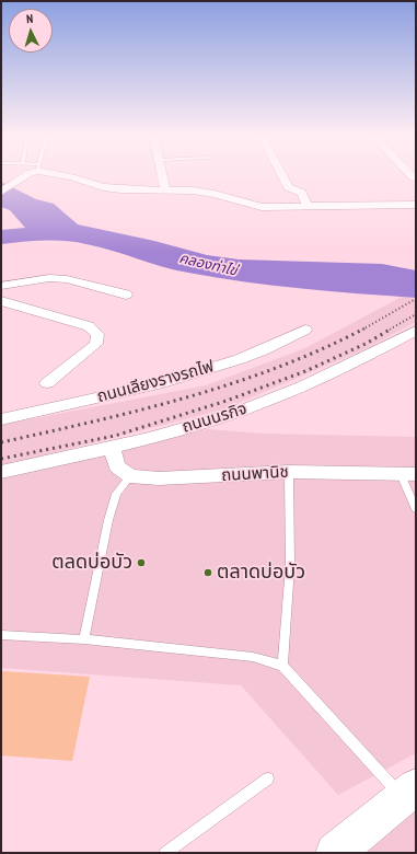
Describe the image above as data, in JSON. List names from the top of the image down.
{
  "streets": {
    "street": ["ถนนเลียงรางรถไฟ", "ถนนนรกิจ", "ถนนพานิช"]
  },
  "water": ["คลองท่าไข่"],
  "places": ["ตลดบ่อบัว", "ตลาดบ่อบัว"],
  "north": "top"
}
